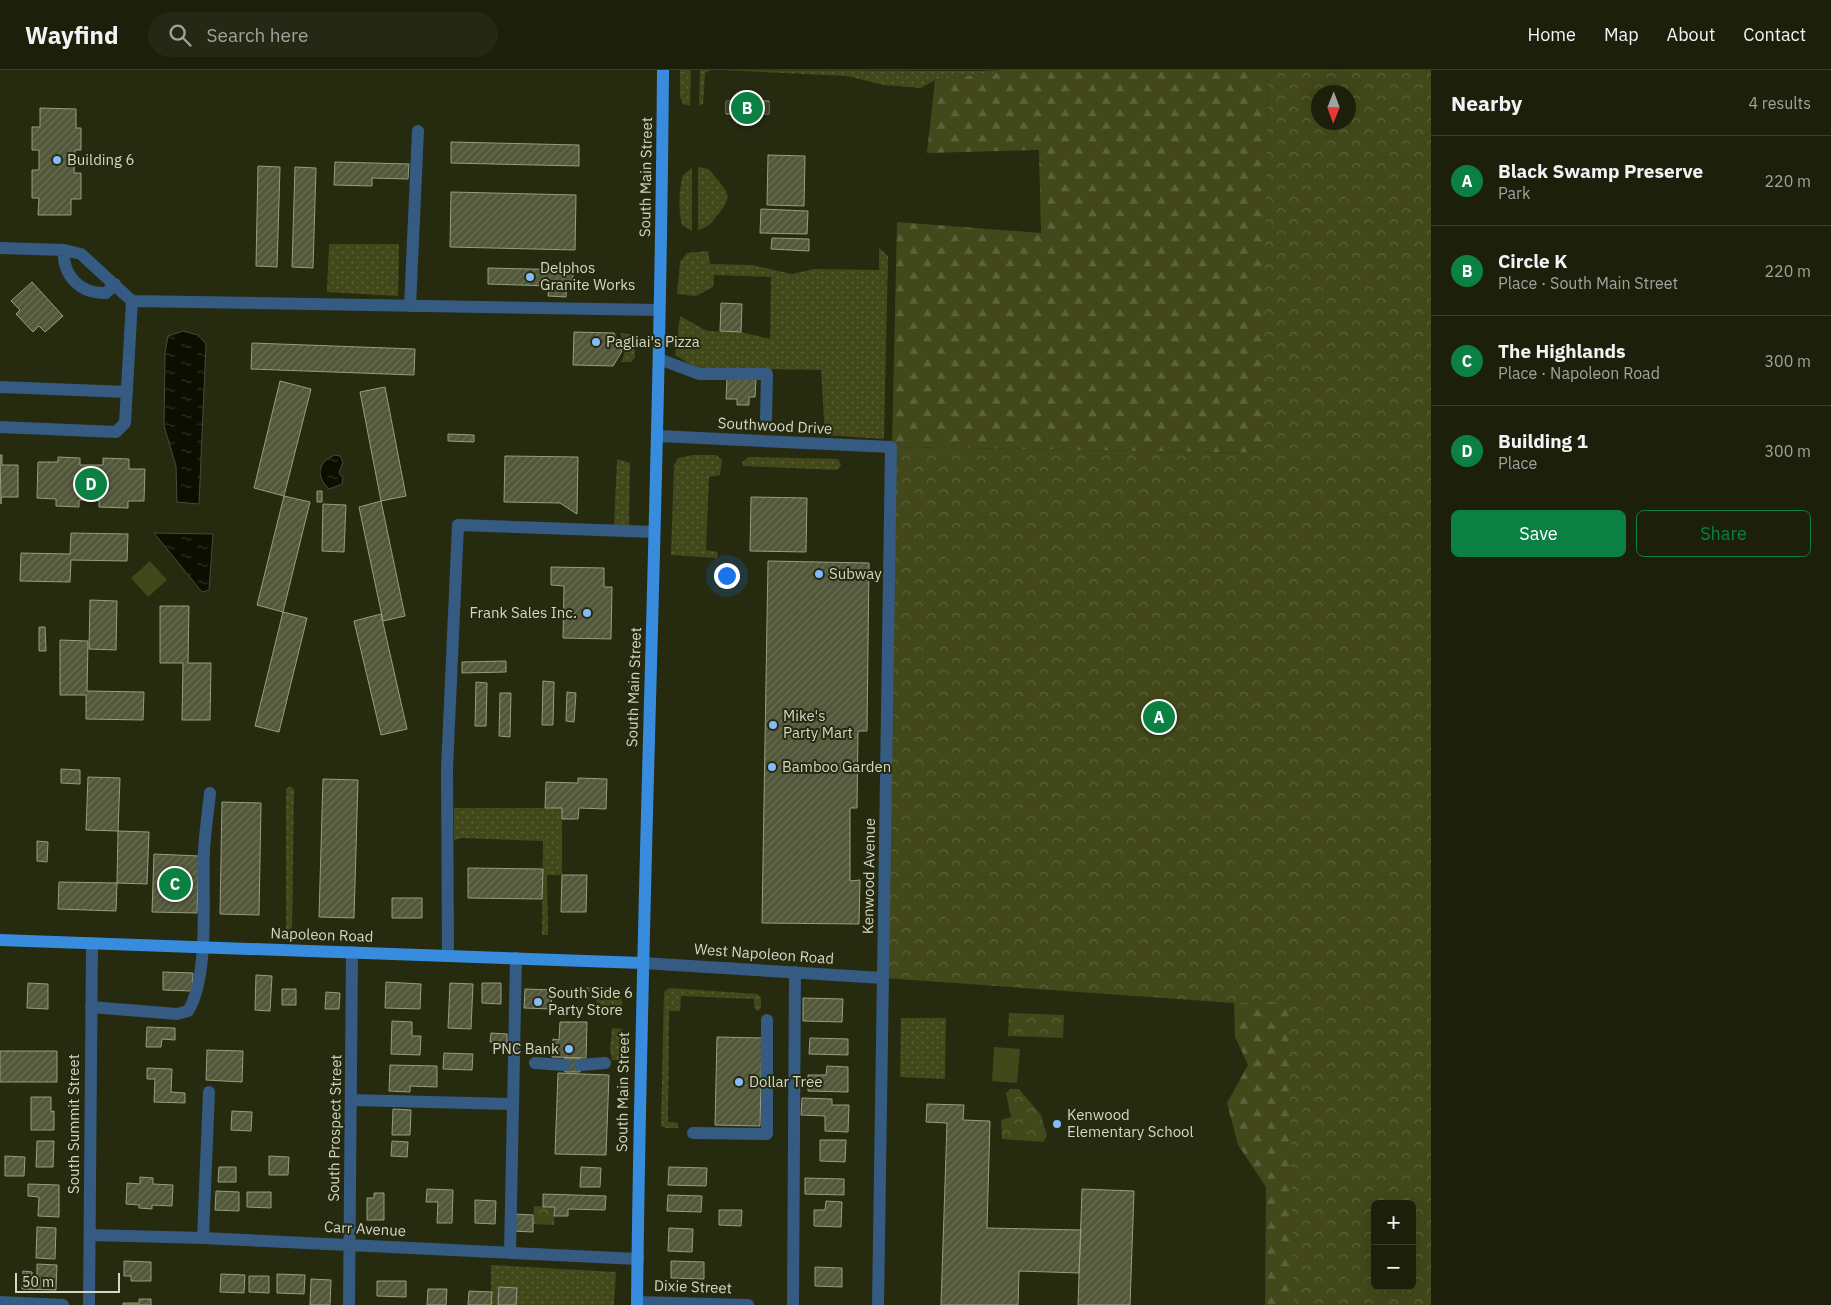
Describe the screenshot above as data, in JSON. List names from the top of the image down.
{
  "streets": {
    "main road": ["South Main Street", "Napoleon Road"],
    "street": [
      "Southwood Drive",
      "Kenwood Avenue",
      "West Napoleon Road",
      "South Summit Street",
      "South Prospect Street",
      "Carr Avenue",
      "Dixie Street"
    ]
  },
  "crossings": [
    ["South Main Street", "Southwood Drive"],
    ["South Main Street", "Napoleon Road"],
    ["South Main Street", "West Napoleon Road"],
    ["South Main Street", "Carr Avenue"],
    ["South Main Street", "Dixie Street"],
    ["Southwood Drive", "Kenwood Avenue"],
    ["Kenwood Avenue", "West Napoleon Road"],
    ["Napoleon Road", "West Napoleon Road"],
    ["Napoleon Road", "South Summit Street"],
    ["Napoleon Road", "South Prospect Street"],
    ["South Summit Street", "Carr Avenue"],
    ["South Prospect Street", "Carr Avenue"]
  ],
  "places": [
    "Building 6",
    "Delphos Granite Works",
    "Pagliai's Pizza",
    "Subway",
    "Frank Sales Inc.",
    "Mike's Party Mart",
    "Bamboo Garden",
    "South Side 6 Party Store",
    "PNC Bank",
    "Dollar Tree",
    "Kenwood Elementary School"
  ],
  "scale_bar": "50 m",
  "north": "bottom",
  "page": {
    "header": "Wayfind",
    "search": "Search here",
    "nav": [
      "Home",
      "Map",
      "About",
      "Contact"
    ],
    "heading": ["Nearby", "4 results"],
    "pins": [
      "B",
      "D",
      "A",
      "C"
    ],
    "list": [
      {
        "mark": "A",
        "name": "Black Swamp Preserve",
        "note": "Park",
        "value": "220 m"
      },
      {
        "mark": "B",
        "name": "Circle K",
        "note": "Place · South Main Street",
        "value": "220 m"
      },
      {
        "mark": "C",
        "name": "The Highlands",
        "note": "Place · Napoleon Road",
        "value": "300 m"
      },
      {
        "mark": "D",
        "name": "Building 1",
        "note": "Place",
        "value": "300 m"
      }
    ],
    "buttons": ["Save", "Share"],
    "map_buttons": ["+", "−"],
    "scale": "50 m"
  }
}
